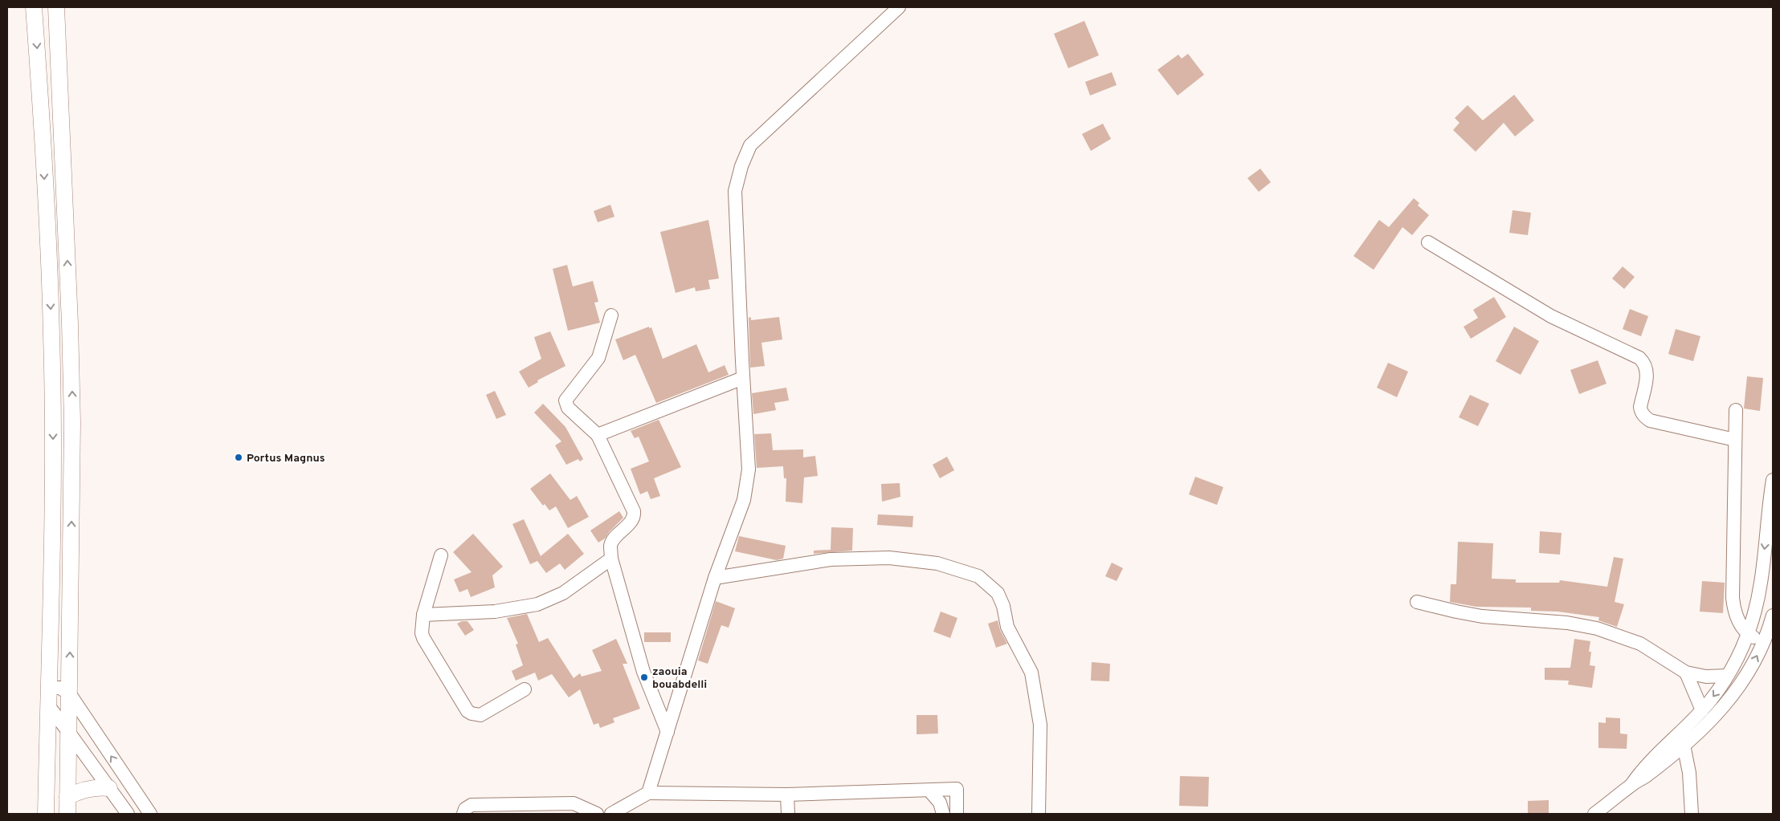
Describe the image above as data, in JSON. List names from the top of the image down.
{
  "places": ["Portus Magnus", "zaouia bouabdelli"]
}
